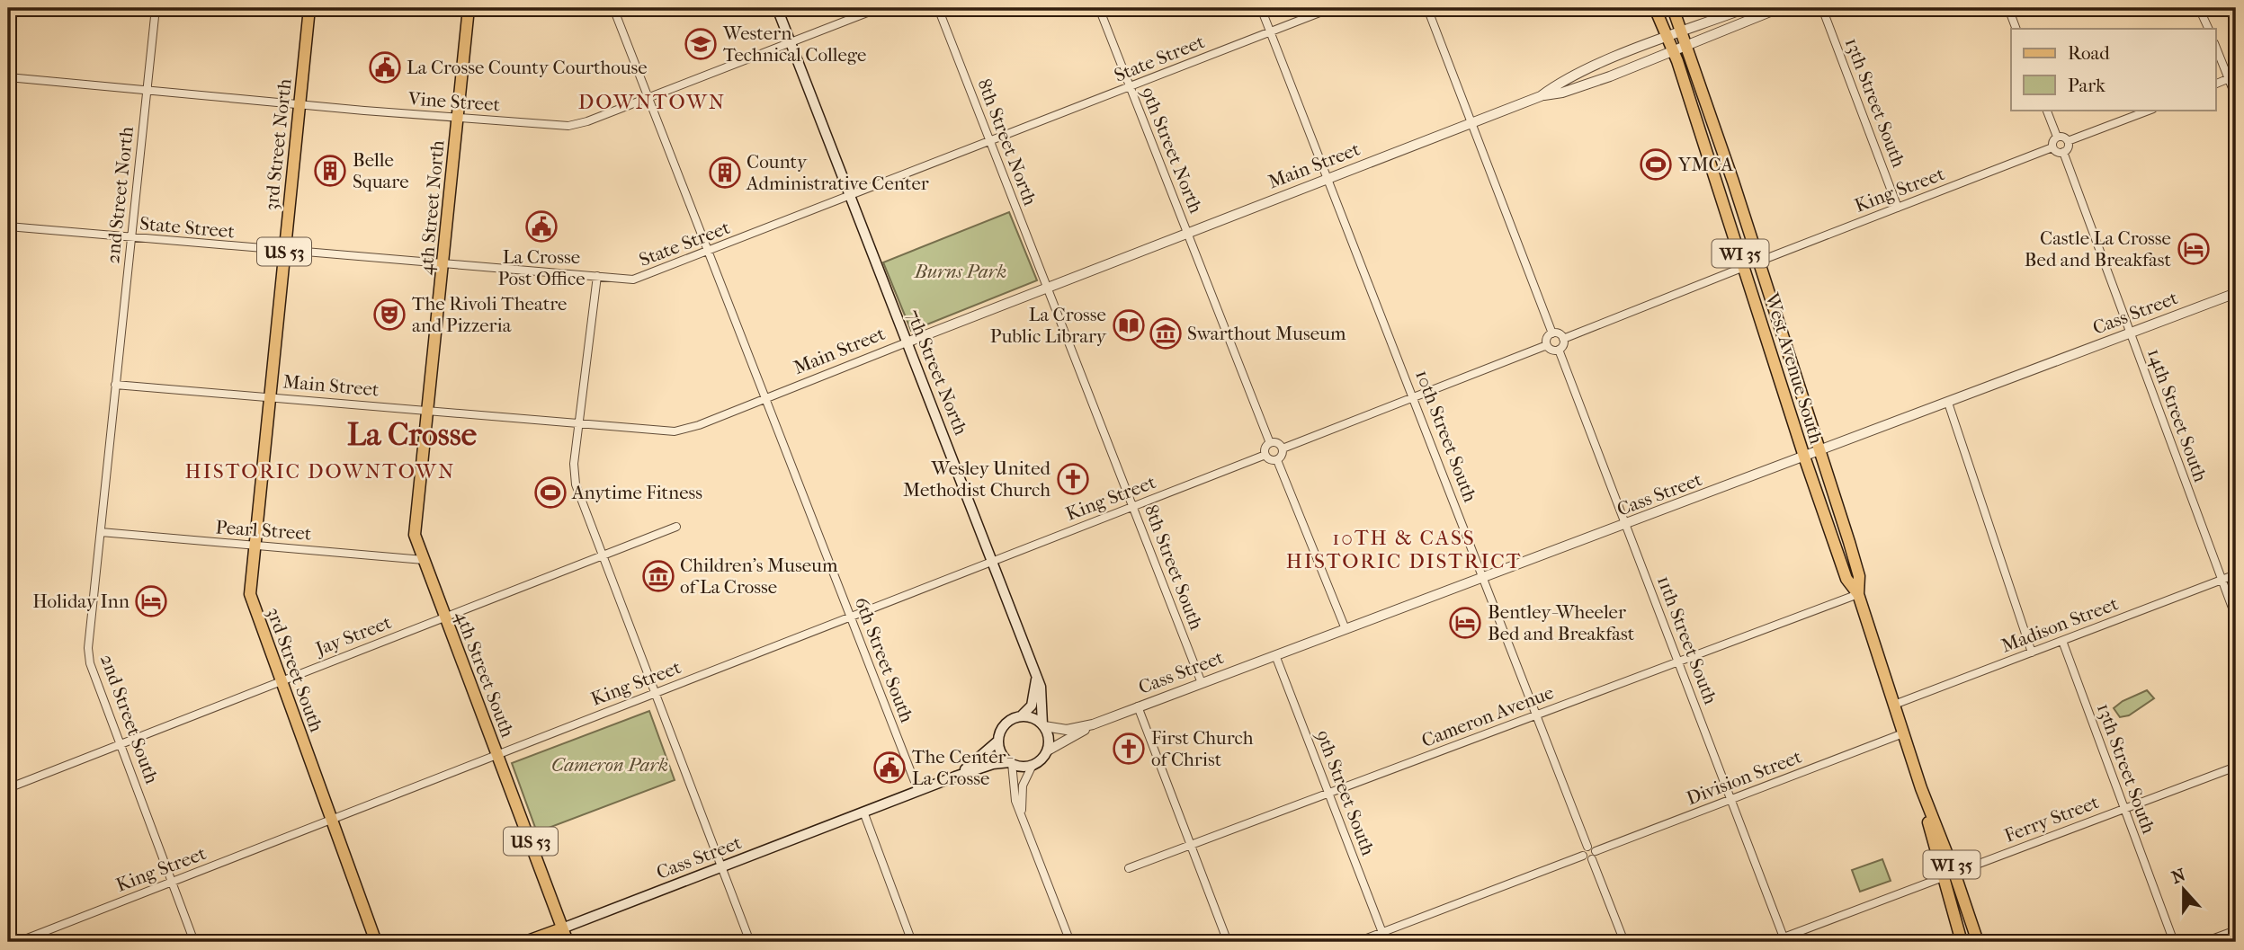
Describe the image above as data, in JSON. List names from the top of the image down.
{
  "streets": {
    "main road": [
      "3rd Street North",
      "4th Street North",
      "US 53",
      "WI 35",
      "Cass Street",
      "West Avenue South",
      "7th Street North",
      "3rd Street South",
      "4th Street South"
    ],
    "street": [
      "State Street",
      "Vine Street",
      "13th Street South",
      "8th Street North",
      "9th Street North",
      "Main Street",
      "King Street",
      "2nd Street North",
      "14th Street South",
      "10th Street South",
      "Pearl Street",
      "8th Street South",
      "Madison Street",
      "Jay Street",
      "11th Street South",
      "6th Street South",
      "Cameron Avenue",
      "2nd Street South",
      "Division Street",
      "9th Street South",
      "Ferry Street"
    ]
  },
  "crossings": [
    ["State Street", "8th Street North"],
    ["State Street", "3rd Street North"],
    ["State Street", "9th Street North"],
    ["State Street", "2nd Street North"],
    ["State Street", "4th Street North"],
    ["State Street", "7th Street North"],
    ["State Street", "10th Street South"],
    ["State Street", "6th Street South"],
    ["Vine Street", "3rd Street North"],
    ["Vine Street", "2nd Street North"],
    ["Vine Street", "4th Street North"],
    ["Vine Street", "7th Street North"],
    ["Vine Street", "6th Street South"],
    ["13th Street South", "King Street"],
    ["13th Street South", "Madison Street"],
    ["13th Street South", "Ferry Street"],
    ["8th Street North", "Main Street"],
    ["8th Street North", "8th Street South"],
    ["3rd Street North", "Main Street"],
    ["3rd Street North", "3rd Street South"],
    ["9th Street North", "Main Street"],
    ["Main Street", "2nd Street North"],
    ["Main Street", "4th Street North"],
    ["Main Street", "WI 35"],
    ["Main Street", "West Avenue South"],
    ["Main Street", "7th Street North"],
    ["Main Street", "10th Street South"],
    ["Main Street", "8th Street South"],
    ["Main Street", "6th Street South"],
    ["Main Street", "3rd Street South"],
    ["Main Street", "4th Street South"],
    ["Main Street", "2nd Street South"],
    ["King Street", "West Avenue South"],
    ["King Street", "7th Street North"],
    ["King Street", "14th Street South"],
    ["King Street", "8th Street South"],
    ["King Street", "6th Street South"],
    ["King Street", "3rd Street South"],
    ["King Street", "4th Street South"],
    ["King Street", "2nd Street South"],
    ["2nd Street North", "2nd Street South"],
    ["4th Street North", "4th Street South"],
    ["WI 35", "West Avenue South"],
    ["Cass Street", "West Avenue South"],
    ["Cass Street", "7th Street North"],
    ["Cass Street", "14th Street South"],
    ["Cass Street", "10th Street South"],
    ["Cass Street", "8th Street South"],
    ["Cass Street", "11th Street South"],
    ["Cass Street", "6th Street South"],
    ["Cass Street", "4th Street South"],
    ["Cass Street", "9th Street South"],
    ["West Avenue South", "Madison Street"],
    ["West Avenue South", "Cameron Avenue"],
    ["West Avenue South", "Division Street"],
    ["West Avenue South", "Ferry Street"],
    ["14th Street South", "Madison Street"],
    ["10th Street South", "Cameron Avenue"],
    ["Pearl Street", "3rd Street South"],
    ["Pearl Street", "4th Street South"],
    ["Pearl Street", "2nd Street South"],
    ["Jay Street", "3rd Street South"],
    ["Jay Street", "4th Street South"],
    ["Jay Street", "2nd Street South"],
    ["11th Street South", "Cameron Avenue"],
    ["11th Street South", "Division Street"],
    ["11th Street South", "Ferry Street"],
    ["Cameron Avenue", "9th Street South"]
  ],
  "districts": [
    "DOWNTOWN",
    "La Crosse",
    "HISTORIC DOWNTOWN",
    "10TH & CASS HISTORIC DISTRICT"
  ],
  "parks": ["Burns Park", "Cameron Park"],
  "places": {
    "school or university": ["Western Technical College"],
    "public building": ["La Crosse County Courthouse", "La Crosse Post Office", "The Center- La Crosse"],
    "sports": ["YMCA", "Anytime Fitness"],
    "building": ["Belle Square", "County Administrative Center"],
    "hotel": ["Castle La Crosse Bed and Breakfast", "Holiday Inn", "Bentley-Wheeler Bed and Breakfast"],
    "theatre": ["The Rivoli Theatre and Pizzeria"],
    "library": ["La Crosse Public Library"],
    "museum": ["Swarthout Museum", "Children's Museum of La Crosse"],
    "church": ["Wesley United Methodist Church", "First Church of Christ"]
  },
  "legend": ["Road", "Park"],
  "north": "top"
}
